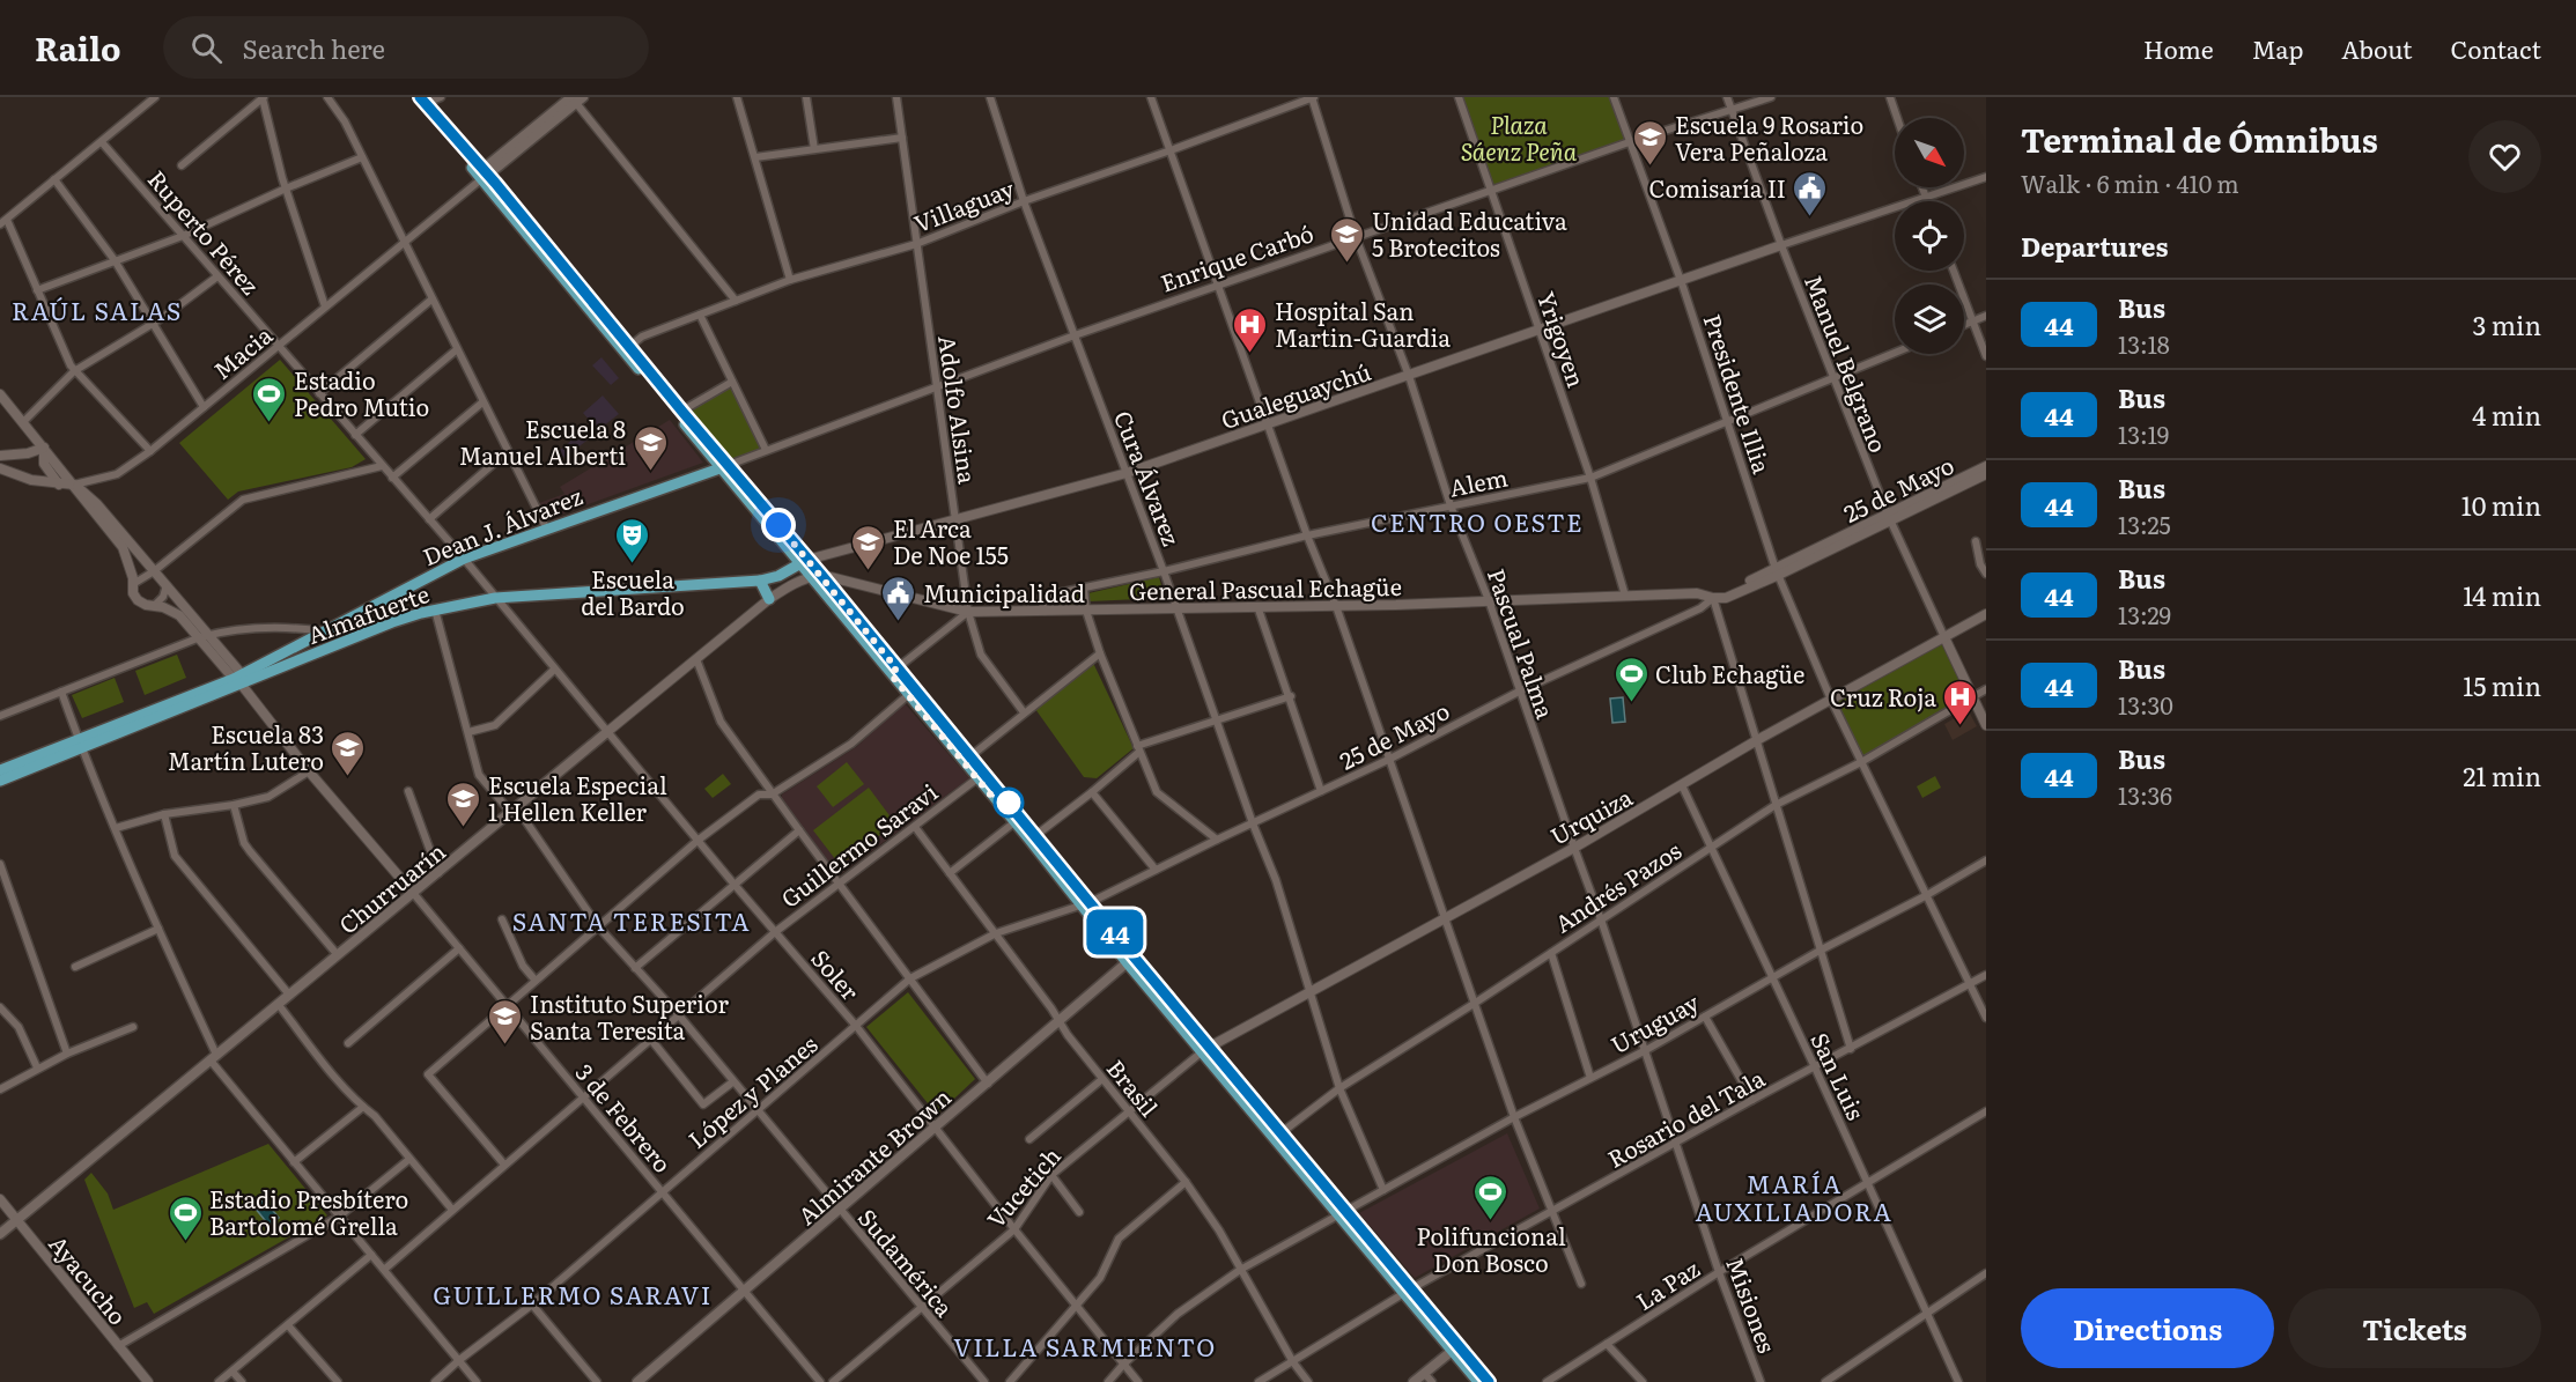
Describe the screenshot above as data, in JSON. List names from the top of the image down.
{
  "streets": {
    "main road": [
      "Dean J. Álvarez",
      "Almafuerte",
      "Churruarín",
      "Almirante Brown"
    ],
    "street": [
      "Villaguay",
      "Ruperto Pérez",
      "Enrique Carbó",
      "Yrigoyen",
      "Macia",
      "Manuel Belgrano",
      "Presidente Illia",
      "Gualeguaychú",
      "Adolfo Alsina",
      "Cura Álvarez",
      "Alem",
      "25 de Mayo",
      "General Pascual Echagüe",
      "Pascual Palma",
      "Urquiza",
      "Guillermo Saravi",
      "Andrés Pazos",
      "Soler",
      "Uruguay",
      "San Luis",
      "Brasil",
      "López y Planes",
      "3 de Febrero",
      "Rosario del Tala",
      "Vucetich",
      "Sudamérica",
      "Ayacucho",
      "La Paz",
      "Misiones"
    ]
  },
  "crossings": [
    ["Villaguay", "Adolfo Alsina"],
    ["Villaguay", "Cura Álvarez"],
    ["Villaguay", "Pascual Palma"],
    ["Ruperto Pérez", "Macia"],
    ["Ruperto Pérez", "Dean J. Álvarez"],
    ["Ruperto Pérez", "Almafuerte"],
    ["Ruperto Pérez", "Soler"],
    ["Enrique Carbó", "Yrigoyen"],
    ["Enrique Carbó", "Manuel Belgrano"],
    ["Enrique Carbó", "Presidente Illia"],
    ["Enrique Carbó", "Adolfo Alsina"],
    ["Enrique Carbó", "Cura Álvarez"],
    ["Enrique Carbó", "Dean J. Álvarez"],
    ["Enrique Carbó", "Pascual Palma"],
    ["Yrigoyen", "Gualeguaychú"],
    ["Yrigoyen", "Alem"],
    ["Yrigoyen", "General Pascual Echagüe"],
    ["Manuel Belgrano", "Gualeguaychú"],
    ["Manuel Belgrano", "Alem"],
    ["Manuel Belgrano", "25 de Mayo"],
    ["Manuel Belgrano", "Urquiza"],
    ["Presidente Illia", "Gualeguaychú"],
    ["Presidente Illia", "Alem"],
    ["Presidente Illia", "25 de Mayo"],
    ["Presidente Illia", "Urquiza"],
    ["Presidente Illia", "Andrés Pazos"],
    ["Presidente Illia", "Uruguay"],
    ["Presidente Illia", "Rosario del Tala"],
    ["Gualeguaychú", "Adolfo Alsina"],
    ["Gualeguaychú", "Cura Álvarez"],
    ["Gualeguaychú", "Almafuerte"],
    ["Gualeguaychú", "Pascual Palma"],
    ["Adolfo Alsina", "General Pascual Echagüe"],
    ["Cura Álvarez", "Alem"],
    ["Cura Álvarez", "25 de Mayo"],
    ["Cura Álvarez", "General Pascual Echagüe"],
    ["Cura Álvarez", "Urquiza"],
    ["Cura Álvarez", "Andrés Pazos"],
    ["Cura Álvarez", "Uruguay"],
    ["Alem", "General Pascual Echagüe"],
    ["Alem", "Pascual Palma"],
    ["25 de Mayo", "General Pascual Echagüe"],
    ["25 de Mayo", "Pascual Palma"],
    ["25 de Mayo", "López y Planes"],
    ["Dean J. Álvarez", "Almafuerte"],
    ["Dean J. Álvarez", "3 de Febrero"],
    ["General Pascual Echagüe", "Pascual Palma"],
    ["General Pascual Echagüe", "Churruarín"],
    ["Almafuerte", "Soler"],
    ["Almafuerte", "3 de Febrero"],
    ["Almafuerte", "Sudamérica"],
    ["Pascual Palma", "Urquiza"],
    ["Pascual Palma", "Misiones"],
    ["Urquiza", "San Luis"],
    ["Urquiza", "Vucetich"],
    ["Urquiza", "Misiones"],
    ["Guillermo Saravi", "Soler"],
    ["Guillermo Saravi", "Brasil"],
    ["Guillermo Saravi", "3 de Febrero"],
    ["Guillermo Saravi", "Sudamérica"],
    ["Andrés Pazos", "San Luis"],
    ["Andrés Pazos", "Misiones"],
    ["Churruarín", "Soler"],
    ["Churruarín", "3 de Febrero"],
    ["Churruarín", "Sudamérica"],
    ["Churruarín", "Ayacucho"],
    ["Soler", "Uruguay"],
    ["Soler", "López y Planes"],
    ["Soler", "Almirante Brown"],
    ["Soler", "Vucetich"],
    ["Uruguay", "San Luis"],
    ["Uruguay", "Brasil"],
    ["Uruguay", "Misiones"],
    ["San Luis", "Rosario del Tala"],
    ["San Luis", "La Paz"],
    ["Brasil", "López y Planes"],
    ["Brasil", "Rosario del Tala"],
    ["Brasil", "Almirante Brown"],
    ["Brasil", "Vucetich"],
    ["López y Planes", "3 de Febrero"],
    ["López y Planes", "Sudamérica"],
    ["3 de Febrero", "Almirante Brown"],
    ["Rosario del Tala", "Misiones"],
    ["Almirante Brown", "Sudamérica"],
    ["Vucetich", "Sudamérica"],
    ["La Paz", "Misiones"]
  ],
  "districts": [
    "RAÚL SALAS",
    "CENTRO OESTE",
    "SANTA TERESITA",
    "MARÍA AUXILIADORA",
    "GUILLERMO SARAVI",
    "VILLA SARMIENTO"
  ],
  "parks": ["Plaza Sáenz Peña"],
  "places": {
    "school or university": [
      "Escuela 9 Rosario Vera Peñaloza",
      "Unidad Educativa 5 Brotecitos",
      "Escuela 8 Manuel Alberti",
      "El Arca De Noe 155",
      "Escuela 83 Martín Lutero",
      "Escuela Especial 1 Hellen Keller",
      "Instituto Superior Santa Teresita"
    ],
    "public building": ["Comisaría II", "Municipalidad"],
    "hospital": ["Hospital San Martin-Guardia", "Cruz Roja"],
    "sports": [
      "Estadio Pedro Mutio",
      "Club Echagüe",
      "Polifuncional Don Bosco",
      "Estadio Presbítero Bartolomé Grella"
    ],
    "theatre": ["Escuela del Bardo"]
  },
  "lines": ["bus line 44"],
  "north": "bottom right",
  "page": {
    "header": "Railo",
    "search": "Search here",
    "nav": [
      "Home",
      "Map",
      "About",
      "Contact"
    ],
    "on_map": "44",
    "heading": [
      ["Terminal de Ómnibus", "Walk · 6 min · 410 m"],
      "Departures"
    ],
    "list": [
      {
        "mark": "44",
        "name": "Bus",
        "note": "13:18",
        "value": "3 min"
      },
      {
        "mark": "44",
        "name": "Bus",
        "note": "13:19",
        "value": "4 min"
      },
      {
        "mark": "44",
        "name": "Bus",
        "note": "13:25",
        "value": "10 min"
      },
      {
        "mark": "44",
        "name": "Bus",
        "note": "13:29",
        "value": "14 min"
      },
      {
        "mark": "44",
        "name": "Bus",
        "note": "13:30",
        "value": "15 min"
      },
      {
        "mark": "44",
        "name": "Bus",
        "note": "13:36",
        "value": "21 min"
      }
    ],
    "buttons": ["Directions", "Tickets"]
  }
}
